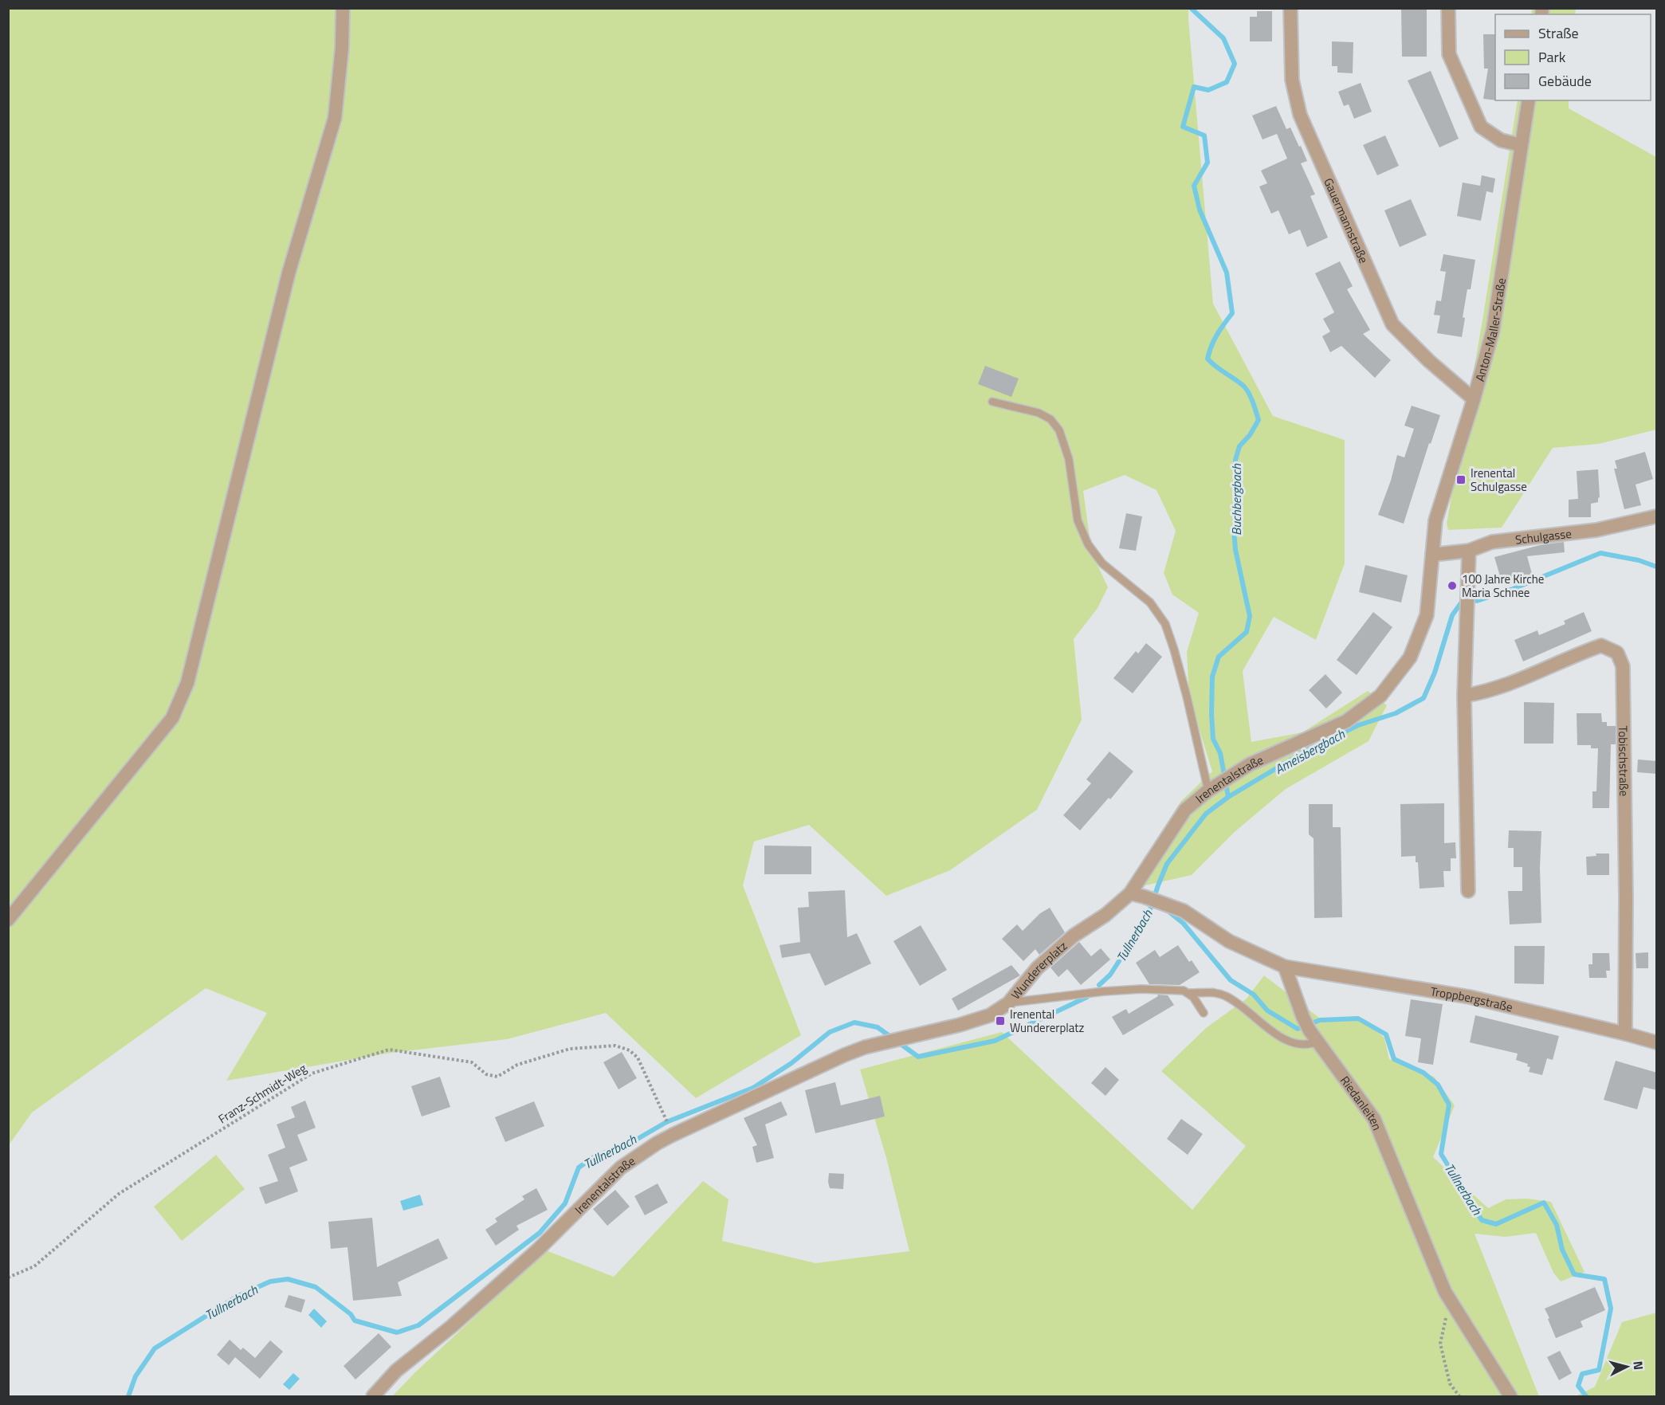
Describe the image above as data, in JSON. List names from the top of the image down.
{
  "streets": {
    "street": [
      "Gauermannstraße",
      "Anton-Maller-Straße",
      "Schulgasse",
      "Tobischstraße",
      "Irenentalstraße",
      "Wundererplatz",
      "Troppbergstraße",
      "Riedanleiten"
    ],
    "path": ["Franz-Schmidt-Weg"]
  },
  "crossings": [
    ["Gauermannstraße", "Anton-Maller-Straße"],
    ["Anton-Maller-Straße", "Schulgasse"],
    ["Anton-Maller-Straße", "Irenentalstraße"],
    ["Schulgasse", "Irenentalstraße"],
    ["Tobischstraße", "Troppbergstraße"],
    ["Irenentalstraße", "Wundererplatz"],
    ["Troppbergstraße", "Riedanleiten"]
  ],
  "water": ["Buchbergbach", "Ameisbergbach", "Tullnerbach"],
  "places": {
    "transit": ["Irenental Schulgasse", "Irenental Wundererplatz"],
    "other": ["100 Jahre Kirche Maria Schnee"]
  },
  "legend": ["Straße", "Park", "Gebäude"],
  "north": "right"
}
